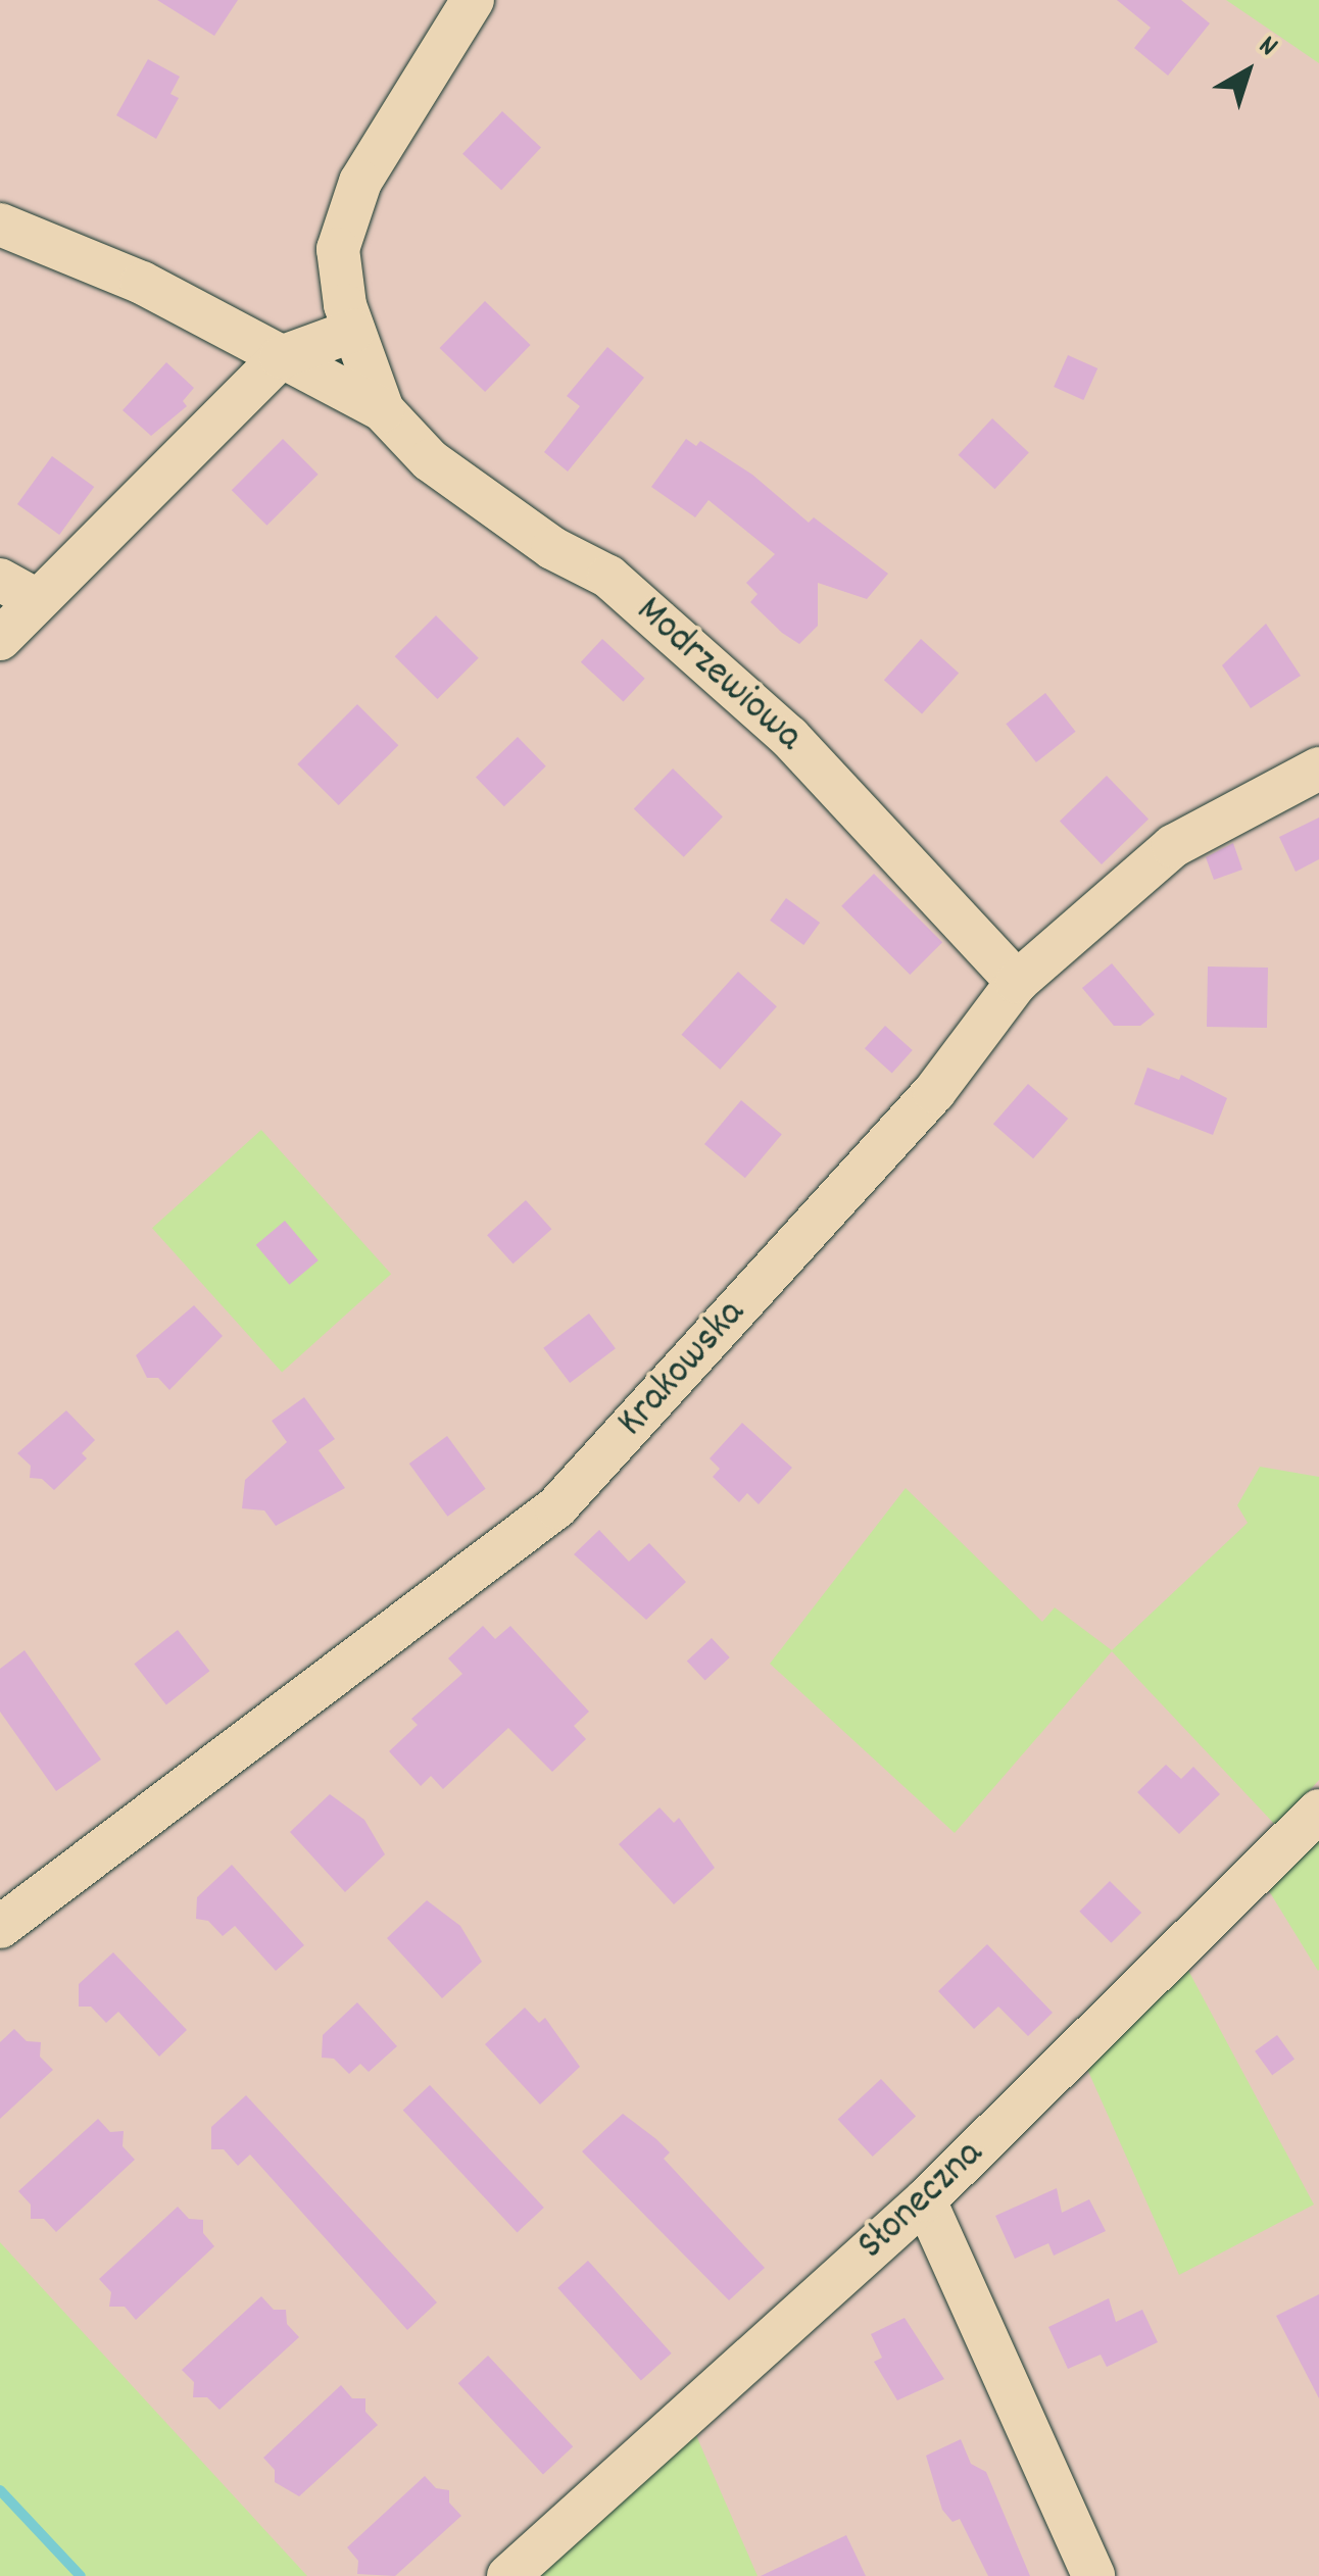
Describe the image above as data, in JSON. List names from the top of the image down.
{
  "streets": {
    "street": ["Modrzewiowa", "Krakowska", "Słoneczna"]
  },
  "crossings": [
    ["Modrzewiowa", "Krakowska"]
  ],
  "north": "top right"
}
